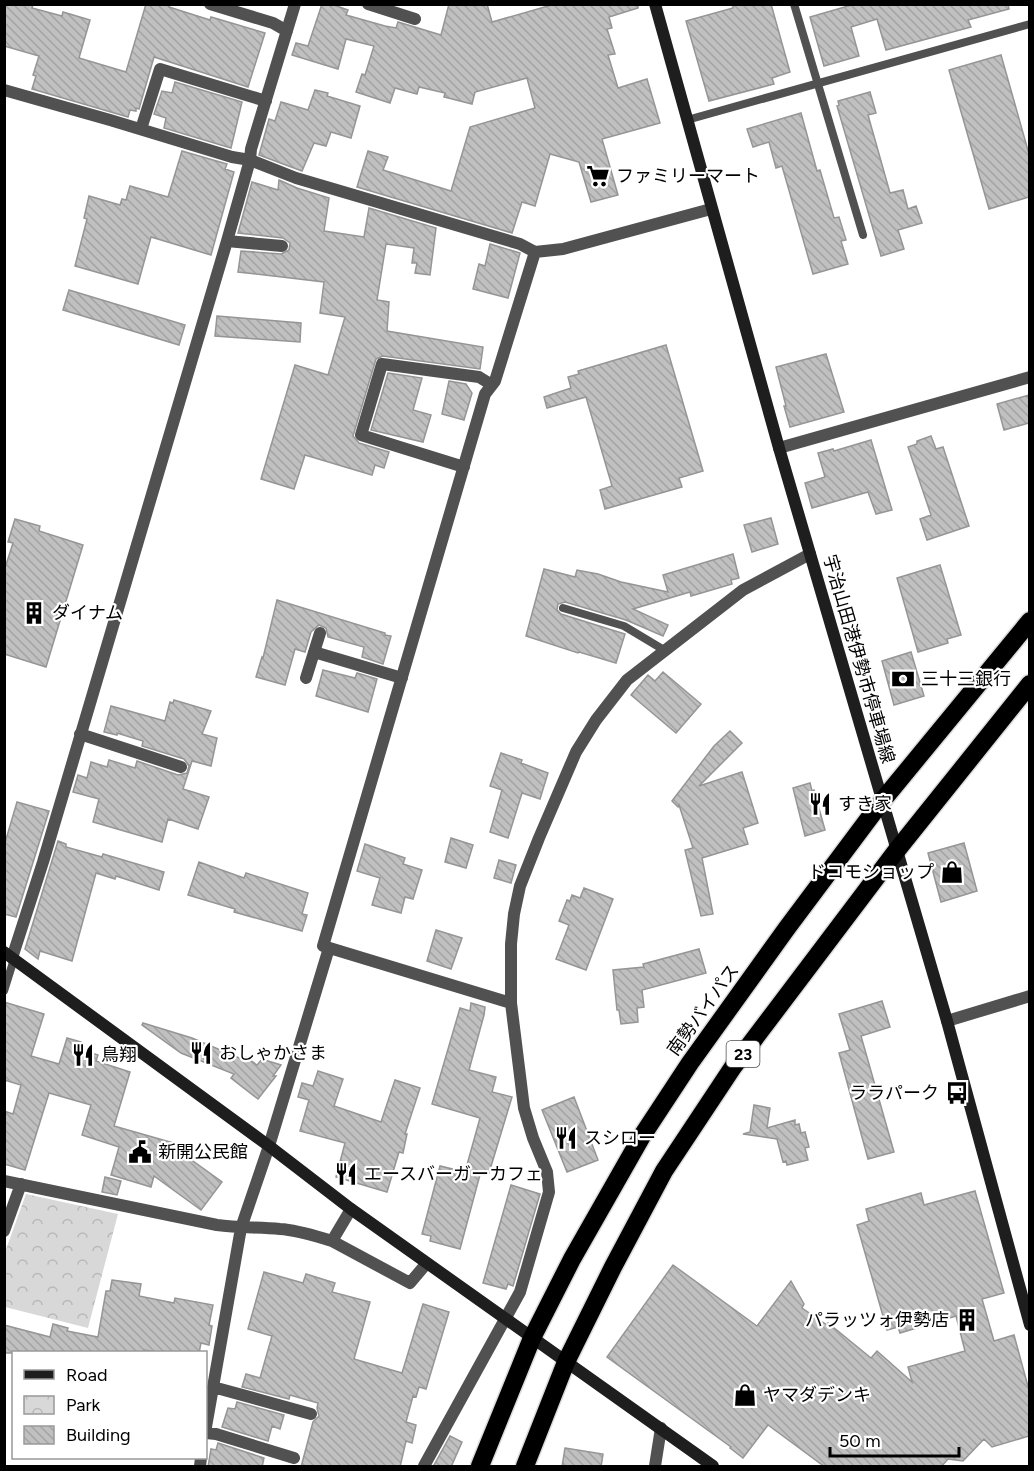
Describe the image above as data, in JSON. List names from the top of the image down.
{
  "streets": {
    "highway": ["南勢バイパス", "23"],
    "main road": ["宇治山田港伊勢市停車場線"]
  },
  "crossings": [
    ["宇治山田港伊勢市停車場線", "南勢バイパス"],
    ["宇治山田港伊勢市停車場線", "23"]
  ],
  "places": {
    "supermarket": ["ファミリーマート"],
    "building": ["ダイナム", "パラッツォ伊勢店"],
    "bank": ["三十三銀行"],
    "restaurant": [
      "すき家",
      "おしゃかさま",
      "鳥翔",
      "スシロー",
      "エースバーガーカフェ"
    ],
    "shop": ["ドコモショップ", "ヤマダデンキ"],
    "bus stop": ["ララパーク"],
    "public building": ["新開公民館"]
  },
  "legend": ["Road", "Park", "Building"],
  "scale_bar": "50 m"
}
